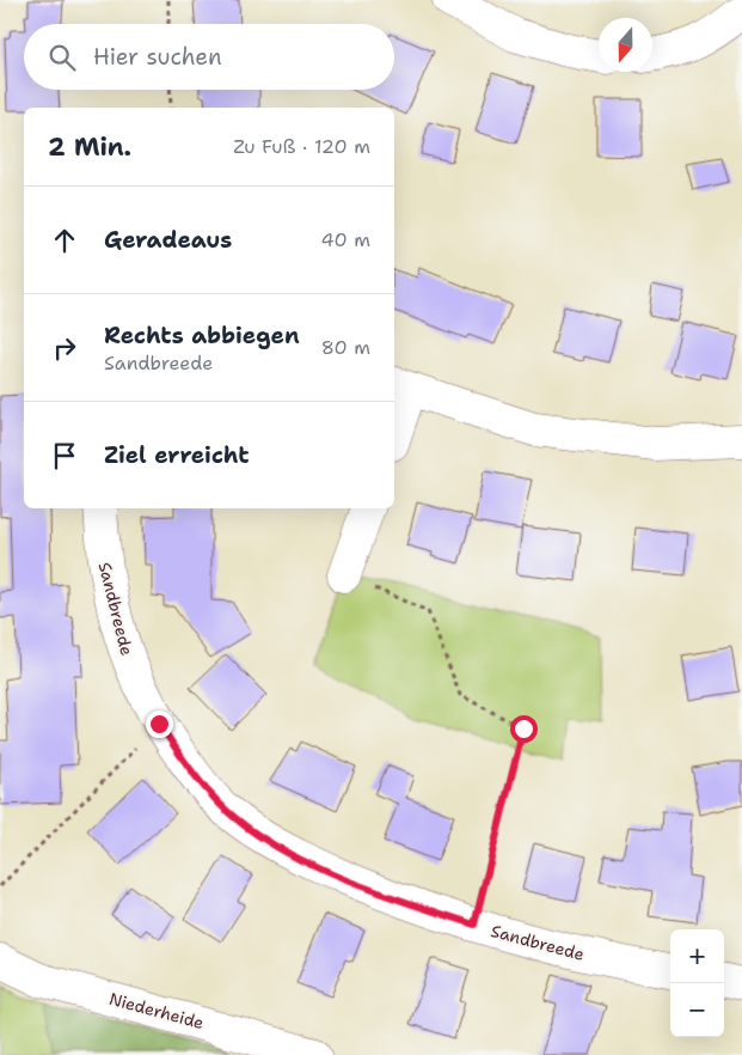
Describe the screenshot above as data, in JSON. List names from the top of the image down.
{
  "streets": {
    "street": ["Sandbreede", "Niederheide"]
  },
  "north": "bottom",
  "page": {
    "search": "Hier suchen",
    "heading": ["2 Min.", "Zu Fuß · 120 m"],
    "list": [
      ["Geradeaus", "40 m"],
      ["Rechts abbiegen", "Sandbreede", "80 m"],
      "Ziel erreicht"
    ],
    "map_buttons": ["+", "−"]
  }
}
